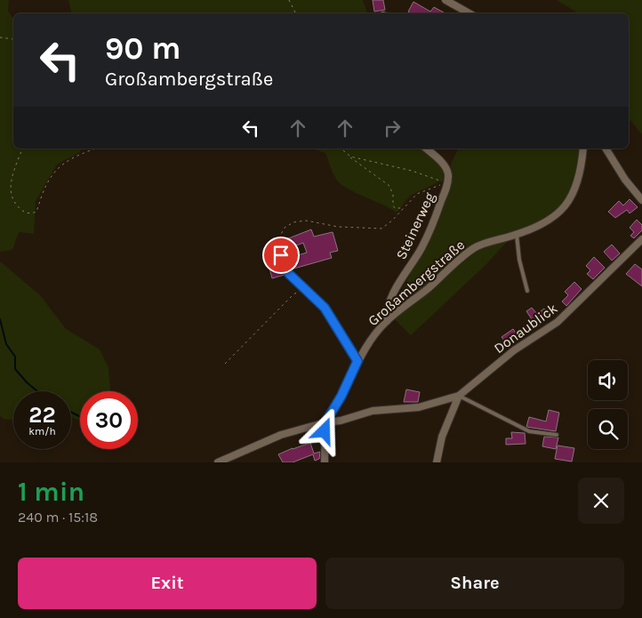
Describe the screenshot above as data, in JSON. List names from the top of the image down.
{
  "streets": {
    "street": ["Steinerweg", "Großambergstraße", "Donaublick"]
  },
  "crossings": [
    ["Steinerweg", "Großambergstraße"]
  ],
  "page": {
    "turn": ["90 m", "Großambergstraße"],
    "speed": "22 km/h",
    "limit": "30",
    "heading": ["1 min", "240 m · 15:18"],
    "buttons": ["Exit", "Share"]
  }
}
